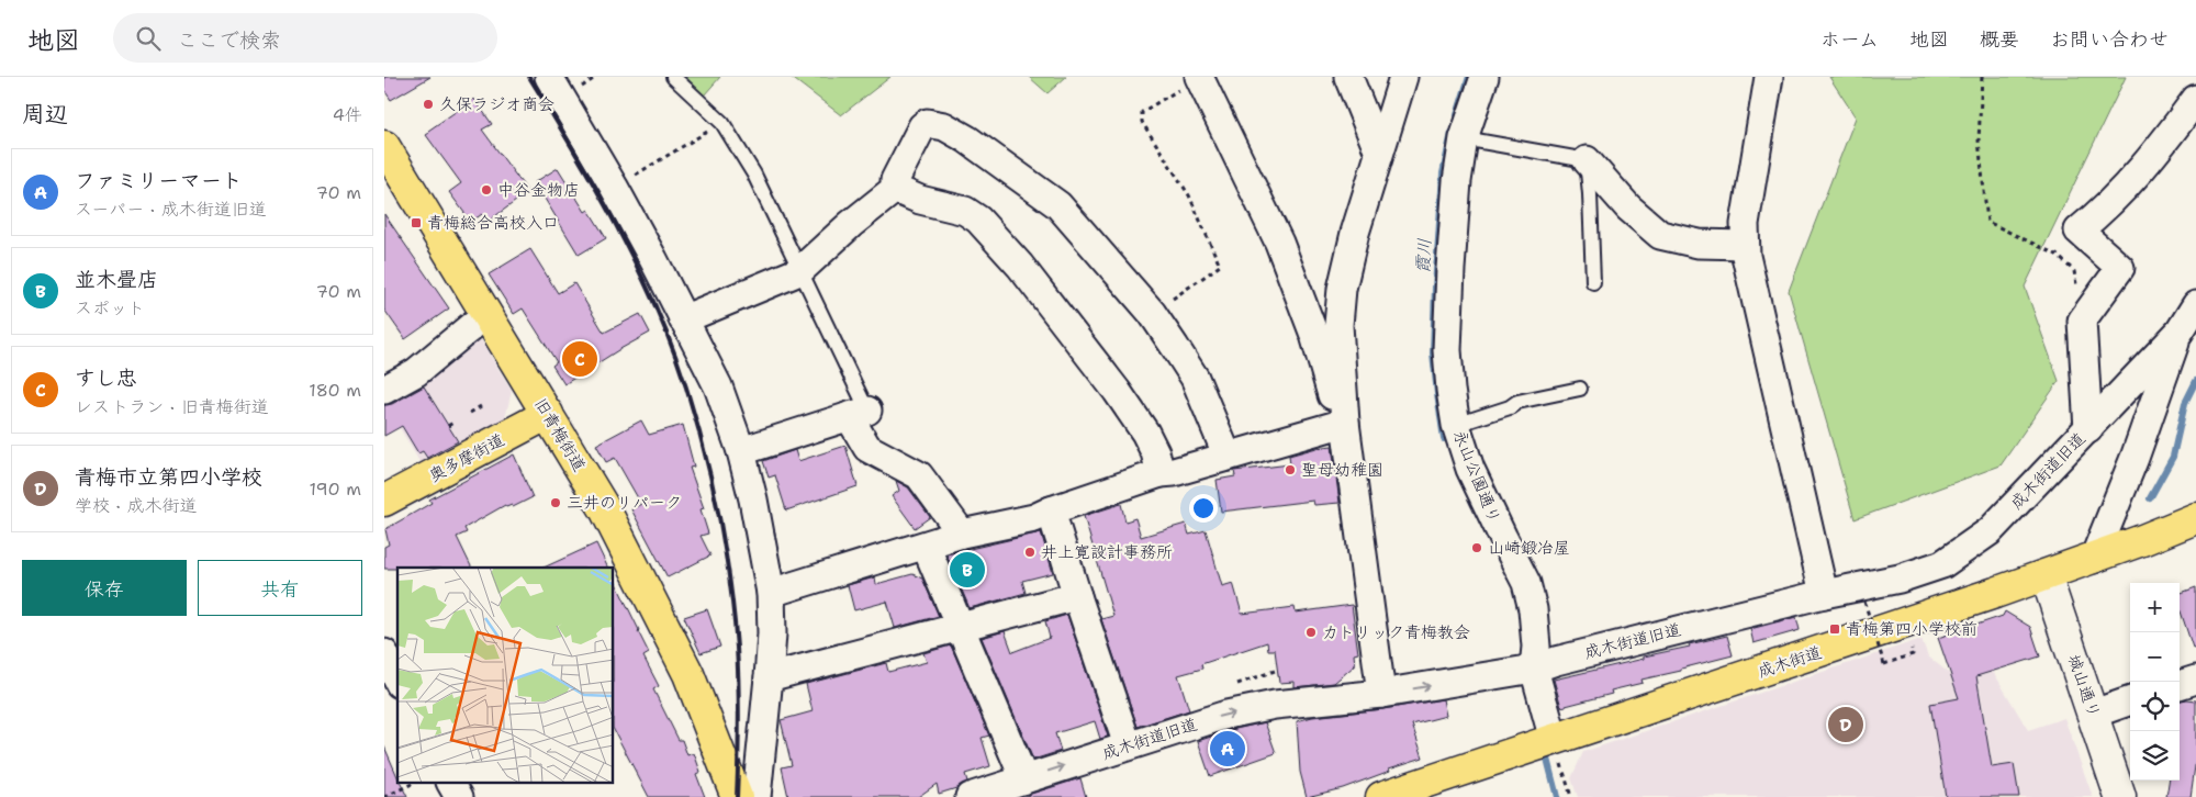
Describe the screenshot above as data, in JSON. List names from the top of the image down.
{
  "streets": {
    "main road": ["旧青梅街道", "奥多摩街道", "成木街道"],
    "street": ["成木街道旧道", "永山公園通り", "城山通り"]
  },
  "crossings": [
    ["旧青梅街道", "奥多摩街道"],
    ["成木街道旧道", "永山公園通り"],
    ["永山公園通り", "成木街道"],
    ["成木街道", "城山通り"]
  ],
  "one_way": ["成木街道旧道"],
  "water": ["霞川"],
  "places": {
    "other": [
      "久保ラジオ商会",
      "中谷金物店",
      "聖母幼稚園",
      "三井のリパーク",
      "山崎鍛冶屋",
      "井上寛設計事務所",
      "カトリック青梅教会"
    ],
    "transit": ["青梅総合高校入口", "青梅第四小学校前"]
  },
  "page": {
    "header": "地図",
    "search": "ここで検索",
    "nav": [
      "ホーム",
      "地図",
      "概要",
      "お問い合わせ"
    ],
    "heading": ["周辺", "4件"],
    "list": [
      {
        "mark": "A",
        "name": "ファミリーマート",
        "note": "スーパー · 成木街道旧道",
        "value": "70 m"
      },
      {
        "mark": "B",
        "name": "並木畳店",
        "note": "スポット",
        "value": "70 m"
      },
      {
        "mark": "C",
        "name": "すし忠",
        "note": "レストラン · 旧青梅街道",
        "value": "180 m"
      },
      {
        "mark": "D",
        "name": "青梅市立第四小学校",
        "note": "学校 · 成木街道",
        "value": "190 m"
      }
    ],
    "pins": [
      "C",
      "B",
      "D",
      "A"
    ],
    "buttons": ["保存", "共有"],
    "map_buttons": ["+", "−"]
  }
}
